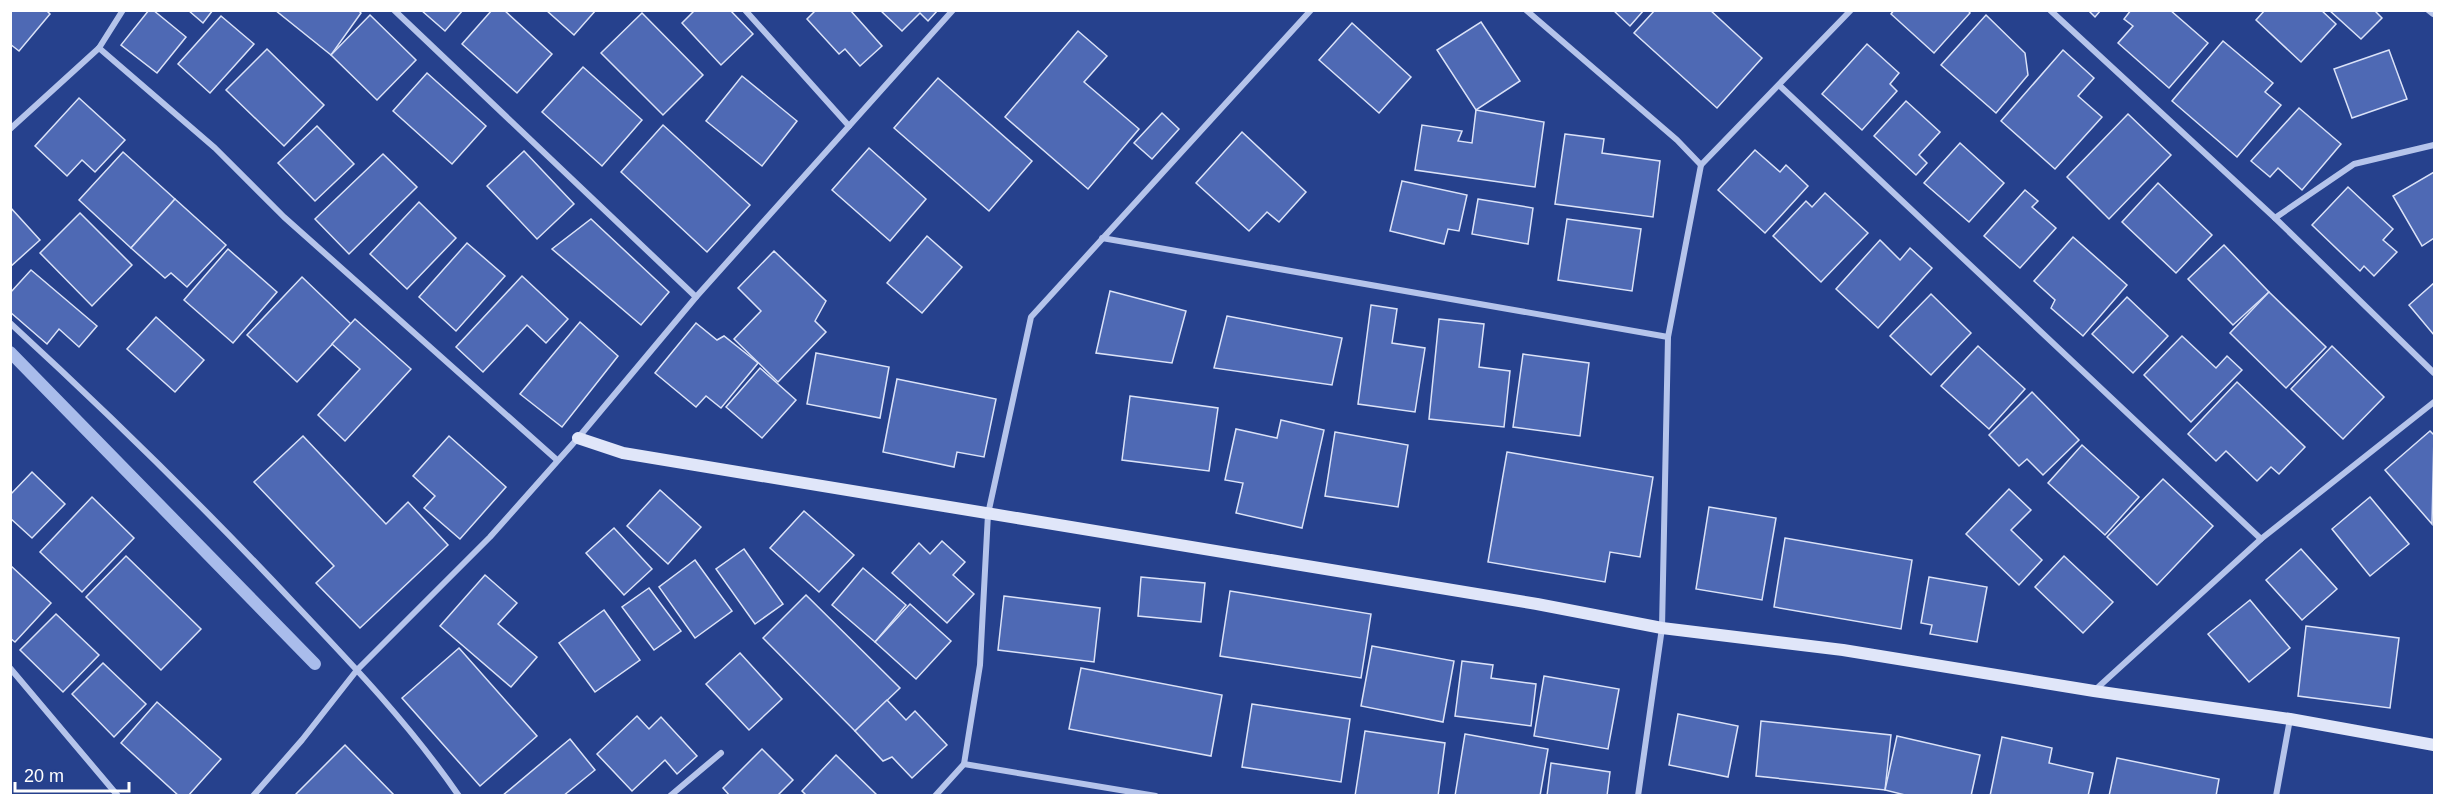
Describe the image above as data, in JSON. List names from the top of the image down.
{
  "scale_bar": "20 m"
}
